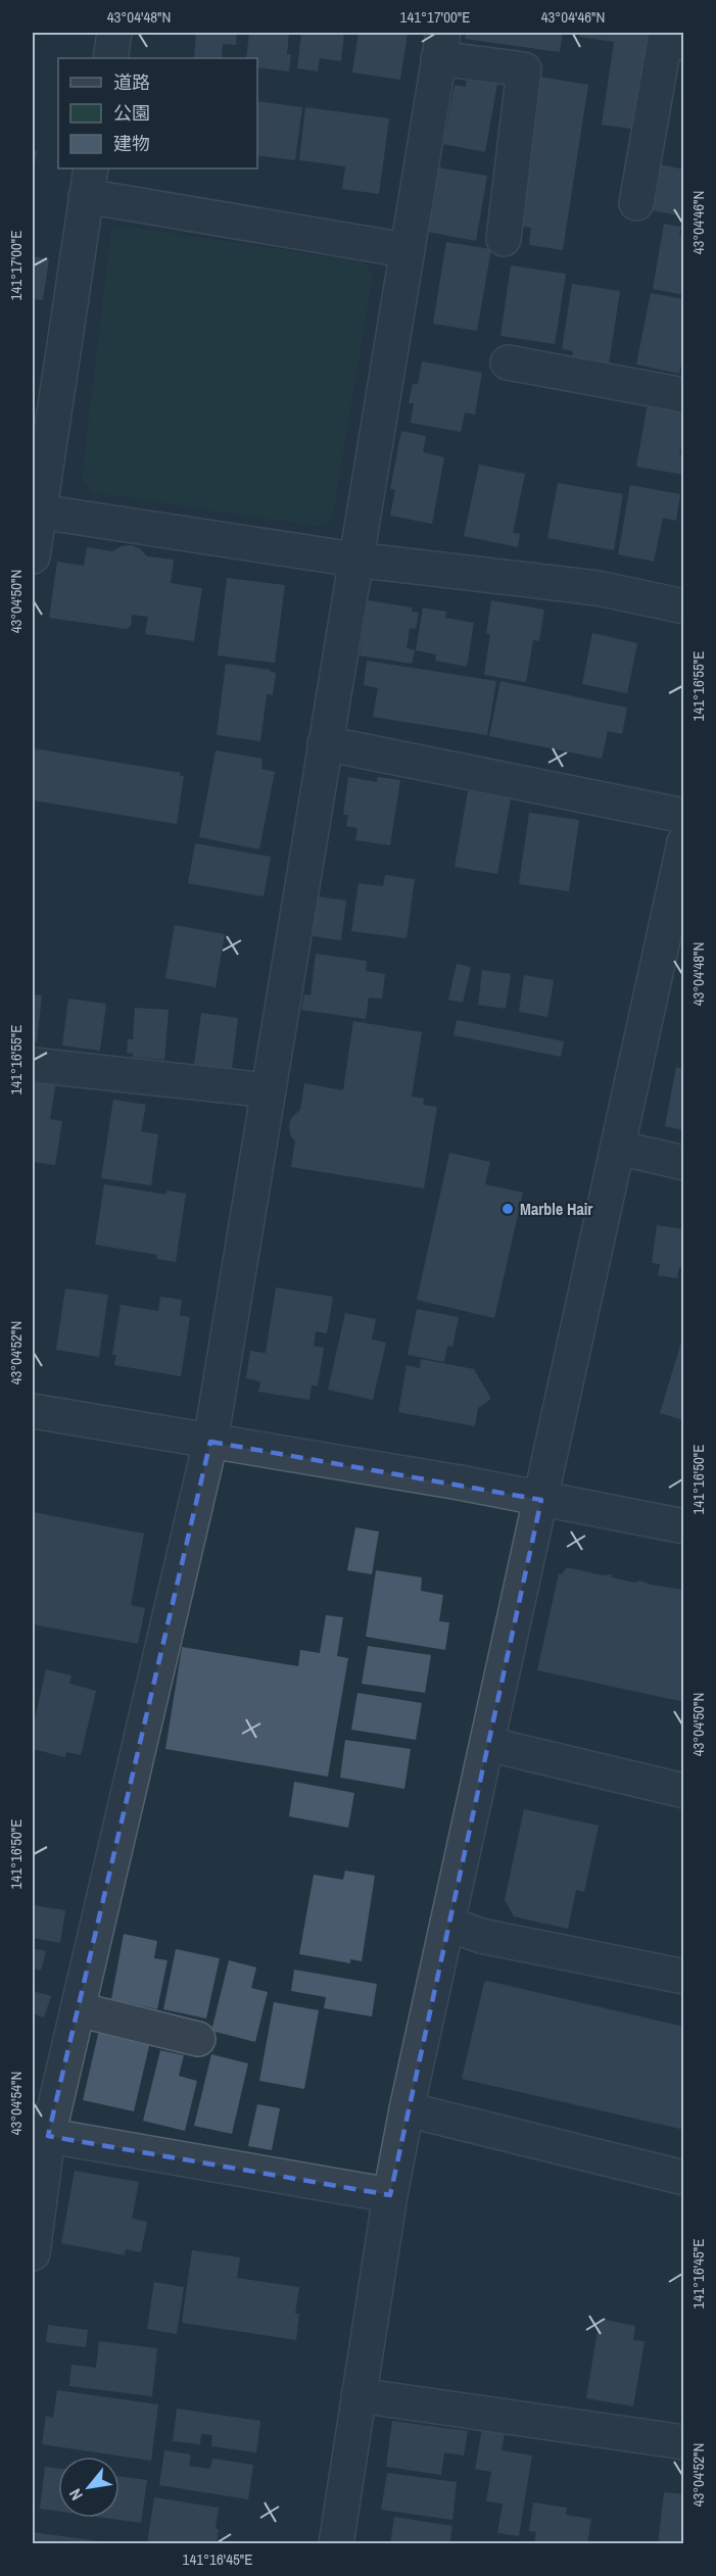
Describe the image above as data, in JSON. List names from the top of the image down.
{
  "places": ["Marble Hair"],
  "legend": ["道路", "公園", "建物"],
  "north": "bottom left",
  "coordinates": [
    "43°04'48\"N",
    "141°17'00\"E",
    "43°04'46\"N",
    "43°04'50\"N",
    "141°16'55\"E",
    "43°04'52\"N",
    "141°16'50\"E",
    "43°04'54\"N",
    "141°16'45\"E"
  ]
}
